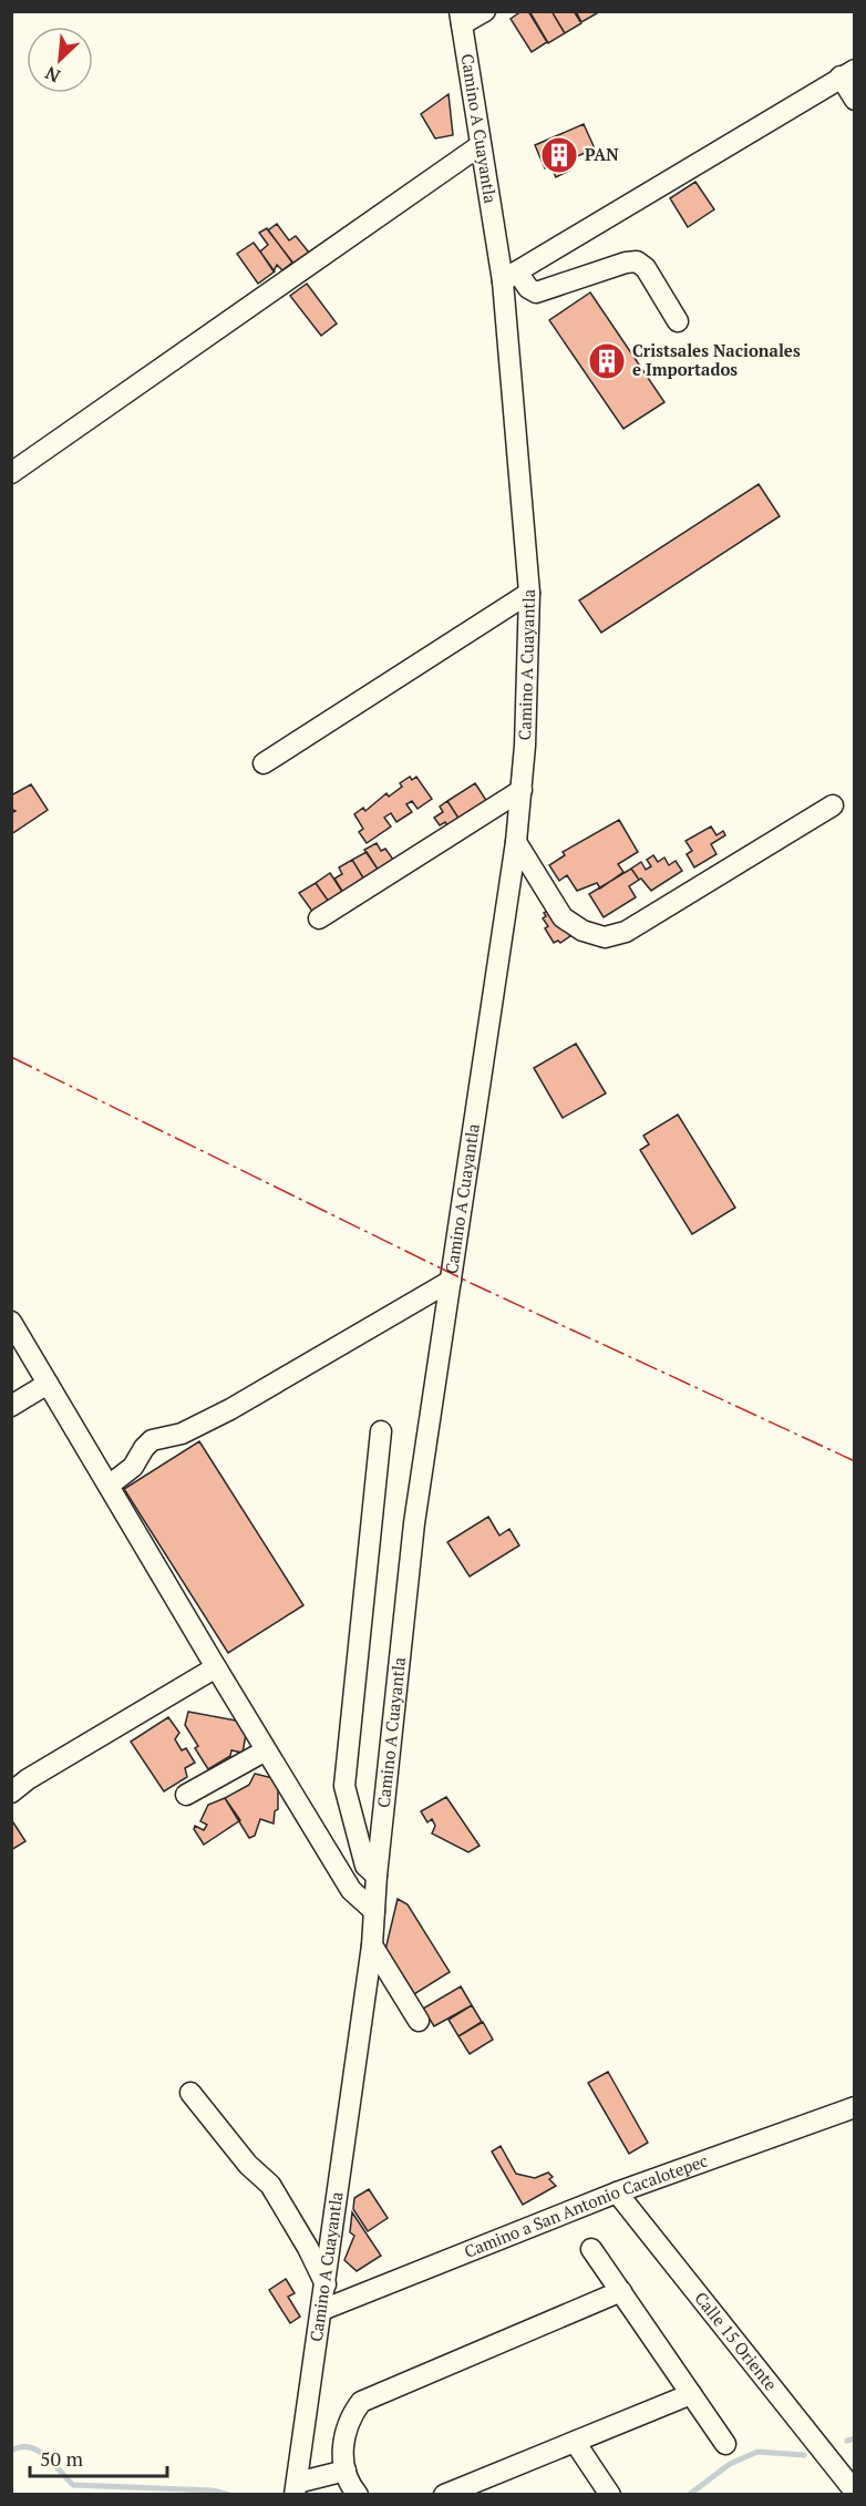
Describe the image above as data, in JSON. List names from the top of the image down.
{
  "streets": {
    "street": ["Camino A Cuayantla", "Camino a San Antonio Cacalotepec", "Calle 15 Oriente"]
  },
  "crossings": [
    ["Camino A Cuayantla", "Camino a San Antonio Cacalotepec"],
    ["Camino a San Antonio Cacalotepec", "Calle 15 Oriente"]
  ],
  "places": {
    "building": ["PAN", "Cristsales Nacionales e Importados"]
  },
  "scale_bar": "50 m",
  "north": "bottom left"
}
